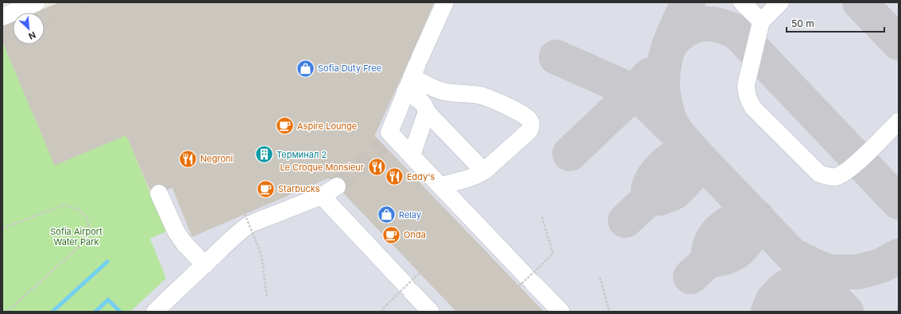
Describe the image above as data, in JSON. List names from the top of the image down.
{
  "parks": ["Sofia Airport Water Park"],
  "places": {
    "shop": ["Sofia Duty Free", "Relay"],
    "cafe": ["Aspire Lounge", "Starbucks", "Onda"],
    "building": ["Терминал 2"],
    "restaurant": ["Negroni", "Le Croque Monsieur", "Eddy's"]
  },
  "scale_bar": "50 m",
  "north": "bottom right"
}
